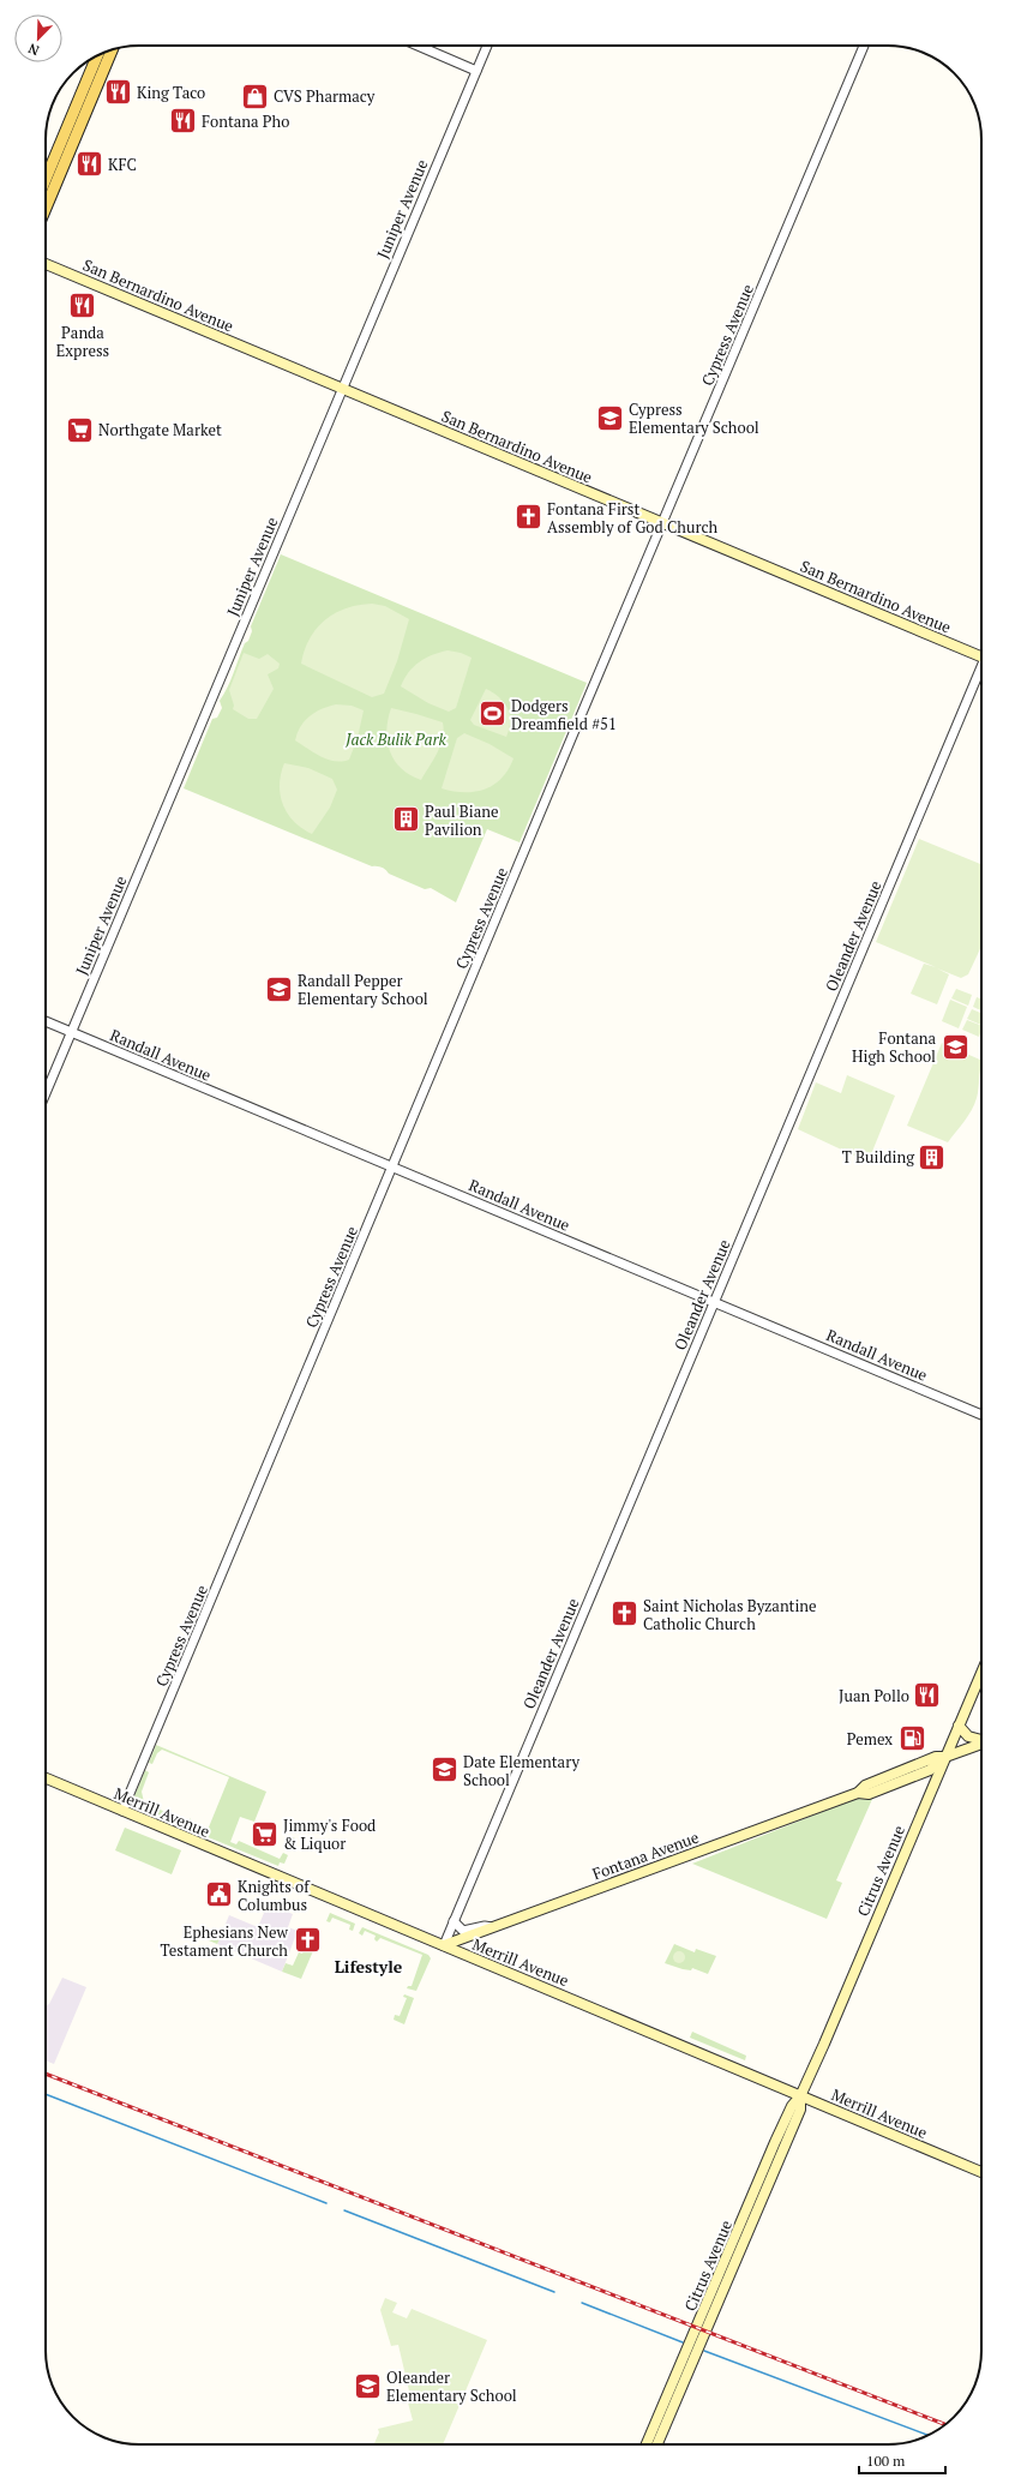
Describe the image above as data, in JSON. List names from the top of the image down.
{
  "streets": {
    "main road": [
      "San Bernardino Avenue",
      "Merrill Avenue",
      "Fontana Avenue",
      "Citrus Avenue"
    ],
    "street": [
      "Juniper Avenue",
      "Cypress Avenue",
      "Oleander Avenue",
      "Randall Avenue"
    ]
  },
  "crossings": [
    ["Juniper Avenue", "San Bernardino Avenue"],
    ["Juniper Avenue", "Randall Avenue"],
    ["San Bernardino Avenue", "Cypress Avenue"],
    ["Cypress Avenue", "Randall Avenue"],
    ["Cypress Avenue", "Merrill Avenue"],
    ["Oleander Avenue", "Randall Avenue"],
    ["Oleander Avenue", "Merrill Avenue"],
    ["Oleander Avenue", "Fontana Avenue"],
    ["Merrill Avenue", "Fontana Avenue"],
    ["Merrill Avenue", "Citrus Avenue"],
    ["Fontana Avenue", "Citrus Avenue"]
  ],
  "districts": ["Lifestyle"],
  "parks": ["Jack Bulik Park"],
  "places": {
    "restaurant": [
      "King Taco",
      "Fontana Pho",
      "KFC",
      "Panda Express",
      "Juan Pollo"
    ],
    "shop": ["CVS Pharmacy"],
    "school or university": [
      "Cypress Elementary School",
      "Randall Pepper Elementary School",
      "Fontana High School",
      "Date Elementary School",
      "Oleander Elementary School"
    ],
    "supermarket": ["Northgate Market", "Jimmy's Food & Liquor"],
    "church": ["Fontana First Assembly of God Church", "Saint Nicholas Byzantine Catholic Church", "Ephesians New Testament Church"],
    "sports": ["Dodgers Dreamfield #51"],
    "building": ["Paul Biane Pavilion", "T Building"],
    "fuel station": ["Pemex"],
    "public building": ["Knights of Columbus"]
  },
  "scale_bar": "100 m",
  "north": "bottom left"
}
